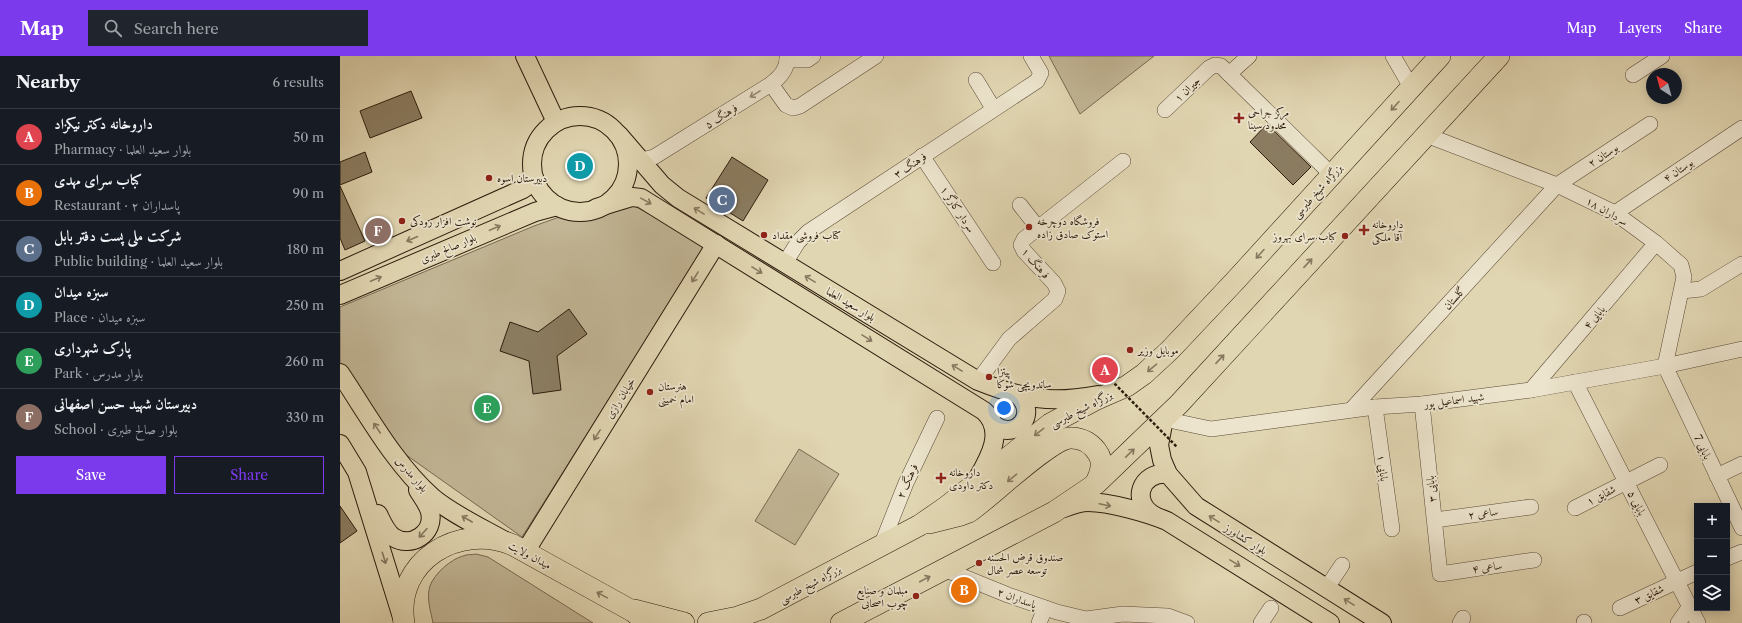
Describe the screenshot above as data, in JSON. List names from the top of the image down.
{
  "streets": {
    "highway": ["بزرگراه شیخ طبرسی", "میدان ولایت"],
    "main road": [
      "بلوار صالح طبری",
      "بلوار سعید العلما",
      "خیابان رازی",
      "بلوار مدرس",
      "بلوار کشاورز"
    ],
    "street": [
      "جیران ۱",
      "فرهنگ ۵",
      "بوستان ۲",
      "فرهنگ ۳",
      "بوستان ۴",
      "سردار کارگر ۱",
      "سرداران ۱۸",
      "فرهنگ ۱",
      "گلستان",
      "بابایی ۴",
      "شهید اسماعیل پور",
      "بابایی 7",
      "بابایی ۱",
      "فرهنگ ۲",
      "بابایی ۳",
      "شقایق ۱",
      "بابایی ۵",
      "ساعی ۲",
      "ساعی ۴",
      "شقایق ۳",
      "پاسداران ۲"
    ]
  },
  "crossings": [
    ["فرهنگ ۵", "بلوار سعید العلما"],
    ["بوستان ۲", "سرداران ۱۸"],
    ["بوستان ۲", "گلستان"],
    ["فرهنگ ۳", "سردار کارگر ۱"],
    ["فرهنگ ۳", "بلوار سعید العلما"],
    ["بوستان ۴", "سرداران ۱۸"],
    ["بزرگراه شیخ طبرسی", "بلوار سعید العلما"],
    ["بزرگراه شیخ طبرسی", "فرهنگ ۲"],
    ["سرداران ۱۸", "گلستان"],
    ["سرداران ۱۸", "بابایی ۴"],
    ["سرداران ۱۸", "شهید اسماعیل پور"],
    ["سرداران ۱۸", "بابایی 7"],
    ["بلوار صالح طبری", "بلوار سعید العلما"],
    ["فرهنگ ۱", "بلوار سعید العلما"],
    ["گلستان", "شهید اسماعیل پور"],
    ["بلوار سعید العلما", "خیابان رازی"],
    ["بابایی ۴", "شهید اسماعیل پور"],
    ["خیابان رازی", "بلوار مدرس"],
    ["خیابان رازی", "میدان ولایت"],
    ["شهید اسماعیل پور", "بابایی 7"],
    ["شهید اسماعیل پور", "بابایی ۱"],
    ["شهید اسماعیل پور", "بابایی ۳"],
    ["شهید اسماعیل پور", "بابایی ۵"],
    ["شهید اسماعیل پور", "بلوار کشاورز"],
    ["بلوار مدرس", "میدان ولایت"],
    ["بابایی ۳", "ساعی ۲"],
    ["بابایی ۳", "ساعی ۴"],
    ["شقایق ۱", "بابایی ۵"],
    ["بابایی ۵", "شقایق ۳"]
  ],
  "one_way": [
    "فرهنگ ۵",
    "خیابان رازی",
    "بلوار مدرس",
    "میدان ولایت"
  ],
  "places": {
    "health": ["مرکز جراحی محدود سینا", "داروخانه آقا ملکی", "داروخانه دکتر داودی"],
    "other": [
      "دبیرستان اسوه",
      "نوشت افزار رودکی",
      "فروشگاه دوچرخه استوک صادق زاده",
      "کتاب فروشی مقداد",
      "کباب سرای بهروز",
      "موبایل وزیر",
      "پیتزا ساندویچی شوکا",
      "هنرستان امام خمینی",
      "صندوق قرض الحسنه توسعه عصر شمال",
      "مبلمان و صنایع چوب اصحابی"
    ]
  },
  "north": "top left",
  "page": {
    "header": "Map",
    "search": "Search here",
    "nav": ["Map", "Layers", "Share"],
    "heading": ["Nearby", "6 results"],
    "list": [
      {
        "mark": "A",
        "name": "داروخانه دکتر نیکزاد",
        "note": "Pharmacy · بلوار سعید العلما",
        "value": "50 m"
      },
      {
        "mark": "B",
        "name": "کباب سرای مهدی",
        "note": "Restaurant · پاسداران ۲",
        "value": "90 m"
      },
      {
        "mark": "C",
        "name": "شرکت ملی پست دفتر بابل",
        "note": "Public building · بلوار سعید العلما",
        "value": "180 m"
      },
      {
        "mark": "D",
        "name": "سبزه میدان",
        "note": "Place · سبزه میدان",
        "value": "250 m"
      },
      {
        "mark": "E",
        "name": "پارک شهرداری",
        "note": "Park · بلوار مدرس",
        "value": "260 m"
      },
      {
        "mark": "F",
        "name": "دبیرستان شهید حسن اصفهانی",
        "note": "School · بلوار صالح طبری",
        "value": "330 m"
      }
    ],
    "pins": [
      "D",
      "C",
      "F",
      "A",
      "E",
      "B"
    ],
    "buttons": ["Save", "Share"],
    "map_buttons": ["+", "−"]
  }
}
